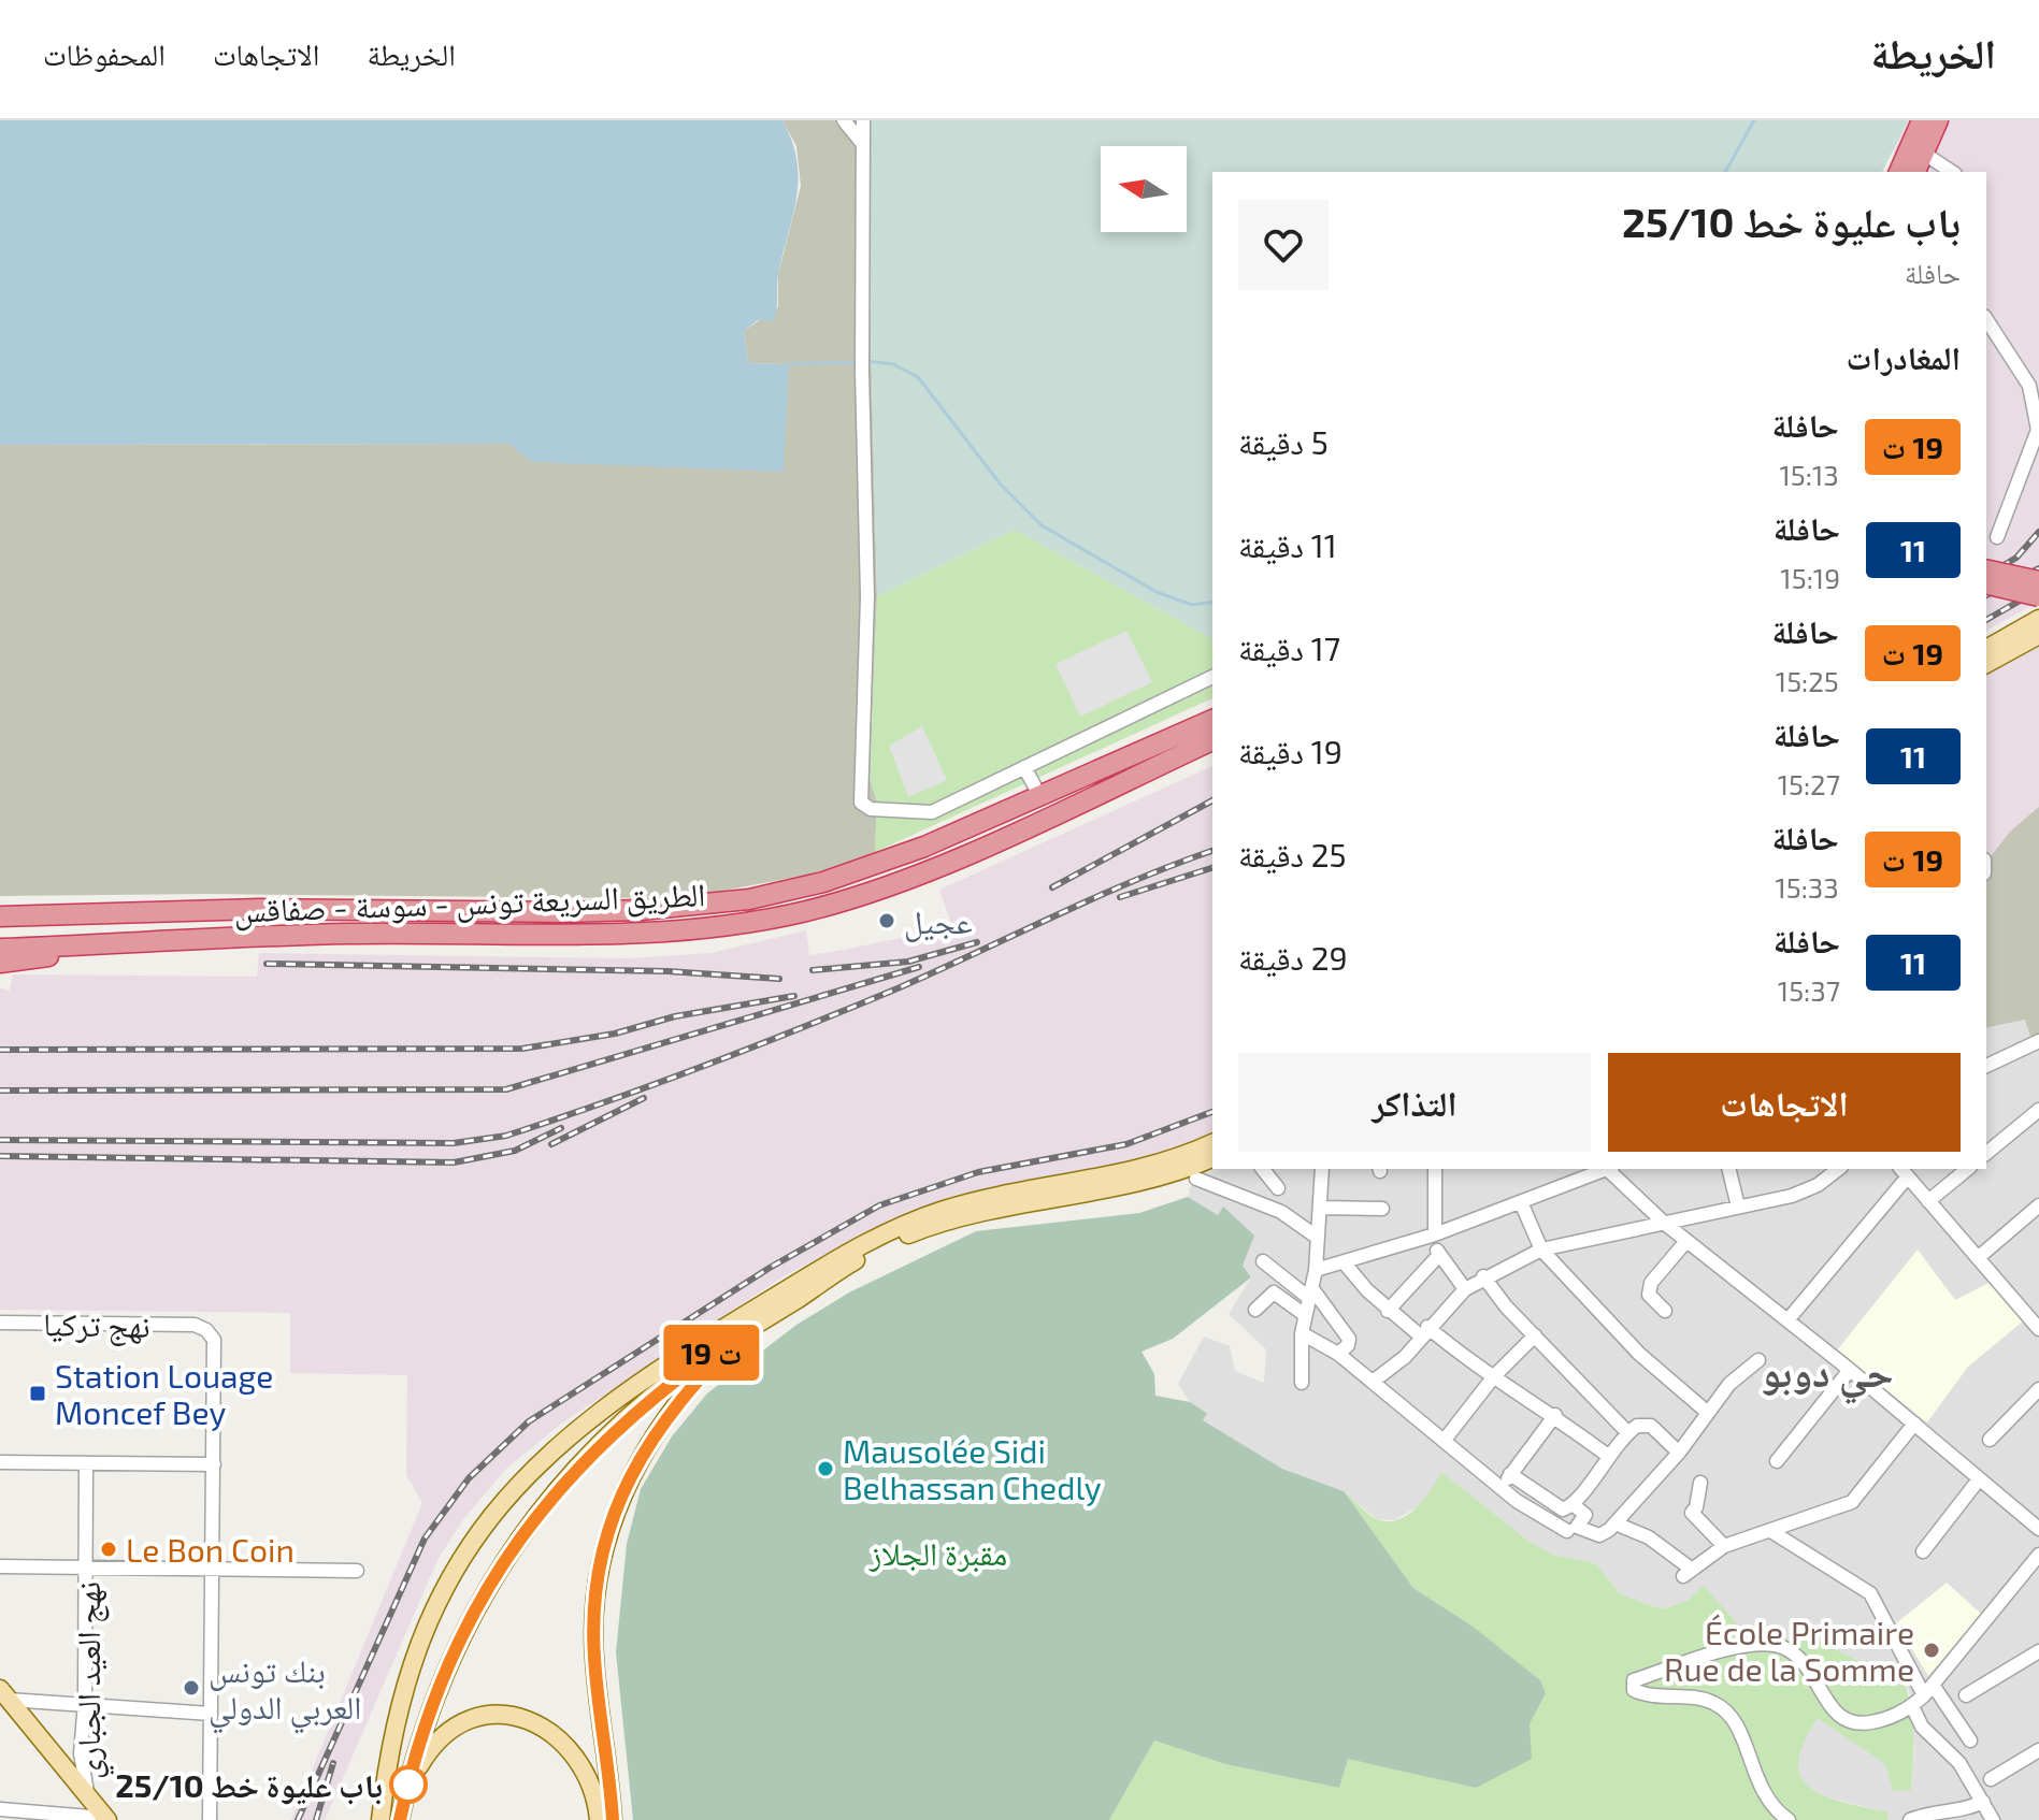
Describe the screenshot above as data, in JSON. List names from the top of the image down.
{
  "streets": {
    "highway": ["الطريق السريعة تونس - سوسة - صفاقس"],
    "street": ["نهج تركيا", "نهج العيد الجباري"]
  },
  "districts": ["حي دوبو"],
  "parks": ["مقبرة الجلاز"],
  "places": {
    "other": [
      "عجيل",
      "Mausolée Sidi Belhassan Chedly",
      "Le Bon Coin",
      "École Primaire Rue de la Somme",
      "بنك تونس العربي الدولي",
      "باب عليوة خط 25/10"
    ],
    "transit": ["Station Louage Moncef Bey"]
  },
  "north": "left",
  "page": {
    "header": "الخريطة",
    "nav": ["الخريطة", "الاتجاهات", "المحفوظات"],
    "on_map": "19 ت",
    "heading": [
      ["باب عليوة خط 25/10", "حافلة"],
      "المغادرات"
    ],
    "list": [
      {
        "mark": "19 ت",
        "name": "حافلة",
        "note": "15:13",
        "value": "5 دقيقة"
      },
      {
        "mark": "11",
        "name": "حافلة",
        "note": "15:19",
        "value": "11 دقيقة"
      },
      {
        "mark": "19 ت",
        "name": "حافلة",
        "note": "15:25",
        "value": "17 دقيقة"
      },
      {
        "mark": "11",
        "name": "حافلة",
        "note": "15:27",
        "value": "19 دقيقة"
      },
      {
        "mark": "19 ت",
        "name": "حافلة",
        "note": "15:33",
        "value": "25 دقيقة"
      },
      {
        "mark": "11",
        "name": "حافلة",
        "note": "15:37",
        "value": "29 دقيقة"
      }
    ],
    "buttons": ["الاتجاهات", "التذاكر"]
  }
}
